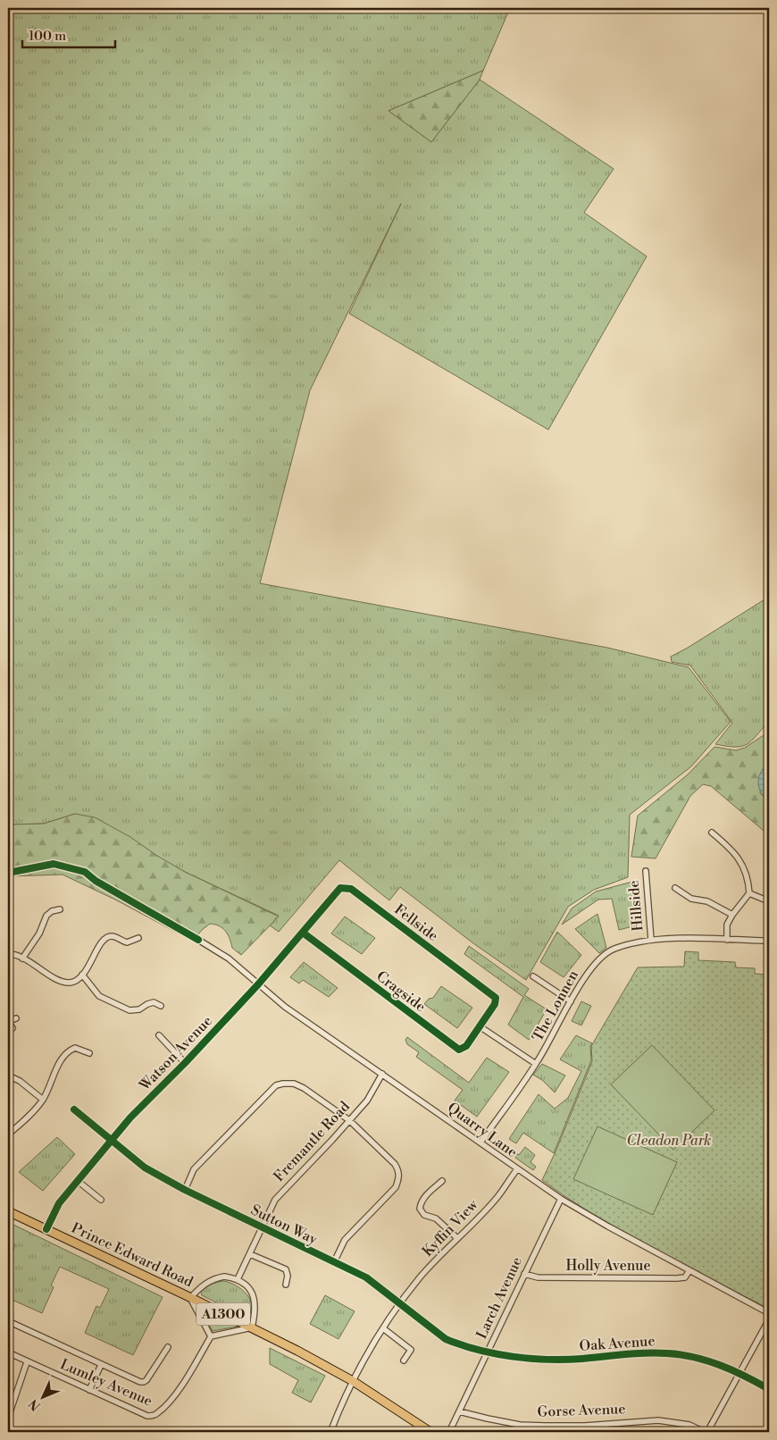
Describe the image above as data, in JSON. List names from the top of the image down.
{
  "streets": {
    "main road": ["Prince Edward Road", "A1300"],
    "street": [
      "Hillside",
      "Fellside",
      "Cragside",
      "The Lonnen",
      "Watson Avenue",
      "Quarry Lane",
      "Fremantle Road",
      "Sutton Way",
      "Kyffin View",
      "Holly Avenue",
      "Larch Avenue",
      "Oak Avenue",
      "Lumley Avenue",
      "Gorse Avenue"
    ]
  },
  "crossings": [
    ["Hillside", "The Lonnen"],
    ["Fellside", "Cragside"],
    ["Fellside", "Watson Avenue"],
    ["Cragside", "Watson Avenue"],
    ["The Lonnen", "Quarry Lane"],
    ["Watson Avenue", "Quarry Lane"],
    ["Watson Avenue", "Sutton Way"],
    ["Watson Avenue", "Prince Edward Road"],
    ["Quarry Lane", "Fremantle Road"],
    ["Quarry Lane", "Kyffin View"],
    ["Quarry Lane", "Holly Avenue"],
    ["Quarry Lane", "Larch Avenue"],
    ["Fremantle Road", "Sutton Way"],
    ["Sutton Way", "Kyffin View"],
    ["Sutton Way", "Larch Avenue"],
    ["Sutton Way", "Oak Avenue"],
    ["Kyffin View", "Prince Edward Road"],
    ["Holly Avenue", "Larch Avenue"],
    ["Larch Avenue", "Oak Avenue"],
    ["Larch Avenue", "Gorse Avenue"]
  ],
  "parks": ["Cleadon Park"],
  "scale_bar": "100 m",
  "north": "bottom left"
}
